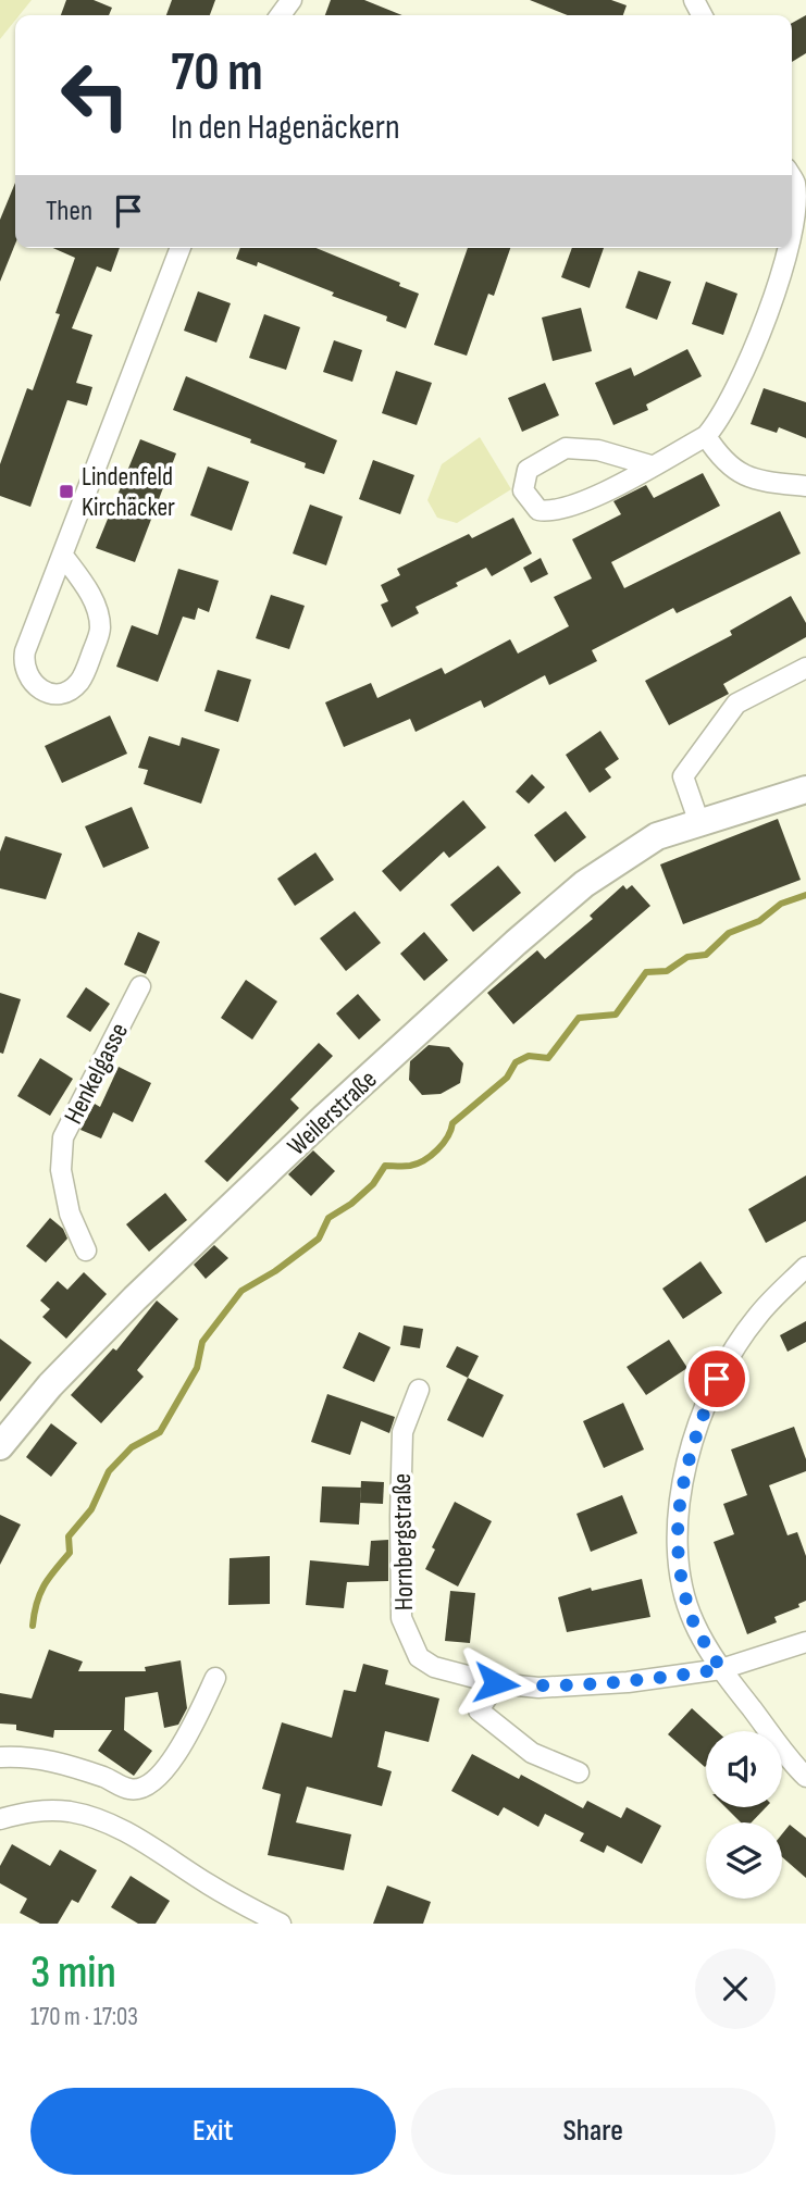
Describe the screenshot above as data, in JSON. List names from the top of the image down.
{
  "streets": {
    "main road": ["Weilerstraße"],
    "street": ["Henkelgasse", "Hornbergstraße"]
  },
  "places": {
    "transit": ["Lindenfeld Kirchäcker"]
  },
  "page": {
    "turn": ["70 m", "In den Hagenäckern"],
    "then": "Then",
    "heading": ["3 min", "170 m · 17:03"],
    "buttons": ["Exit", "Share"]
  }
}
